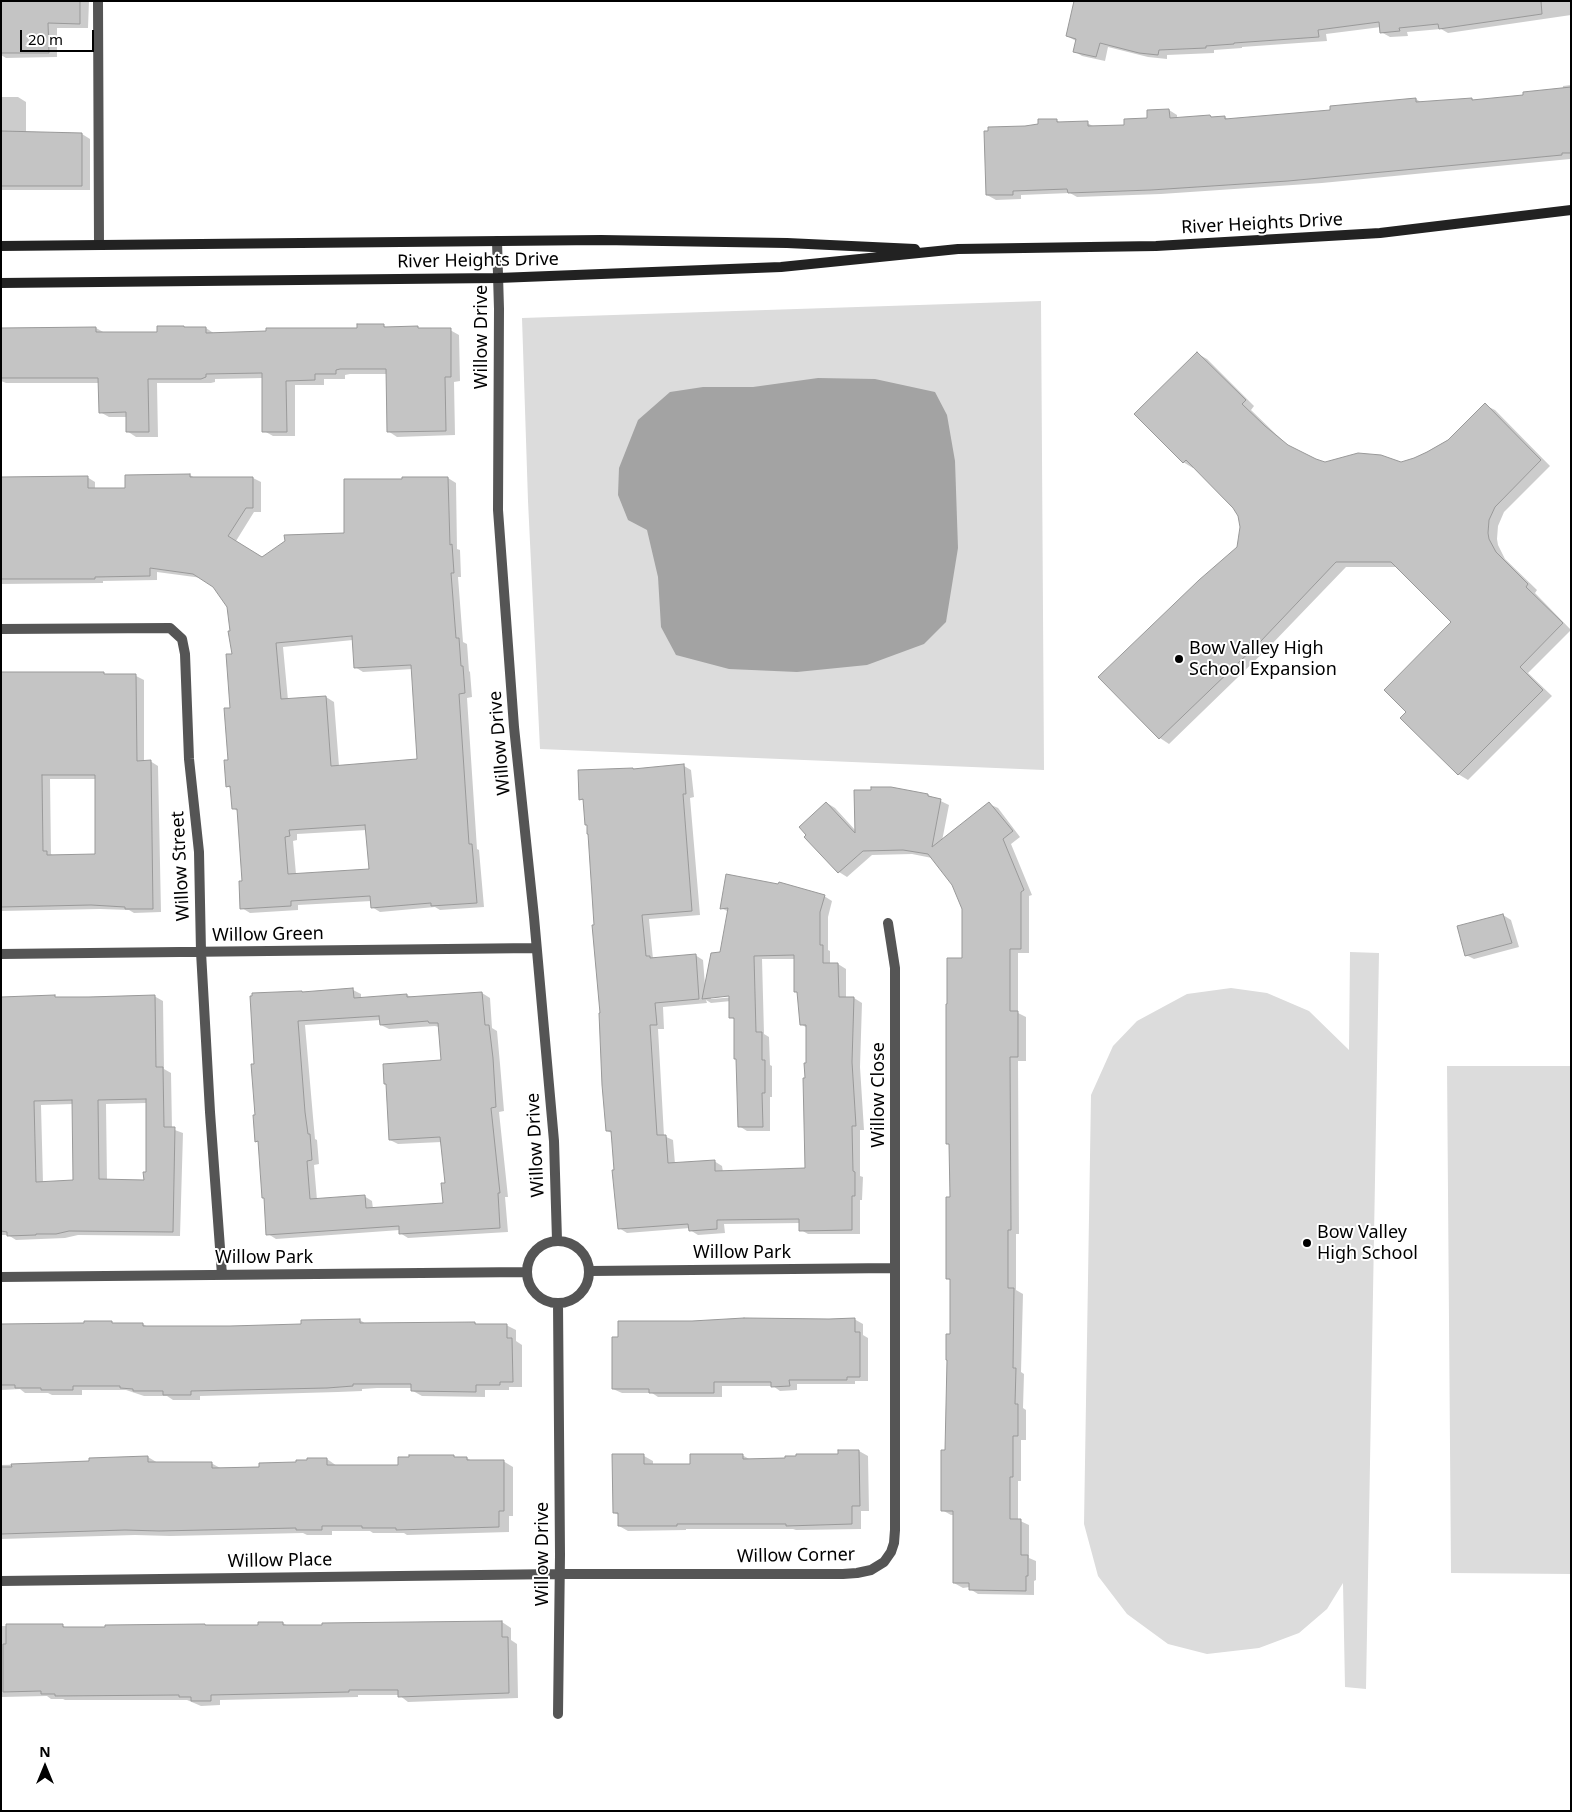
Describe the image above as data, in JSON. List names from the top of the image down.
{
  "streets": {
    "street": [
      "River Heights Drive",
      "Willow Drive",
      "Willow Street",
      "Willow Green",
      "Willow Close",
      "Willow Park",
      "Willow Corner",
      "Willow Place"
    ]
  },
  "crossings": [
    ["River Heights Drive", "Willow Drive"],
    ["Willow Drive", "Willow Green"],
    ["Willow Drive", "Willow Park"],
    ["Willow Drive", "Willow Corner"],
    ["Willow Drive", "Willow Place"],
    ["Willow Street", "Willow Green"],
    ["Willow Street", "Willow Park"],
    ["Willow Close", "Willow Park"],
    ["Willow Close", "Willow Corner"],
    ["Willow Park", "Willow Corner"],
    ["Willow Corner", "Willow Place"]
  ],
  "places": ["Bow Valley High School Expansion", "Bow Valley High School"],
  "scale_bar": "20 m",
  "north": "top"
}
